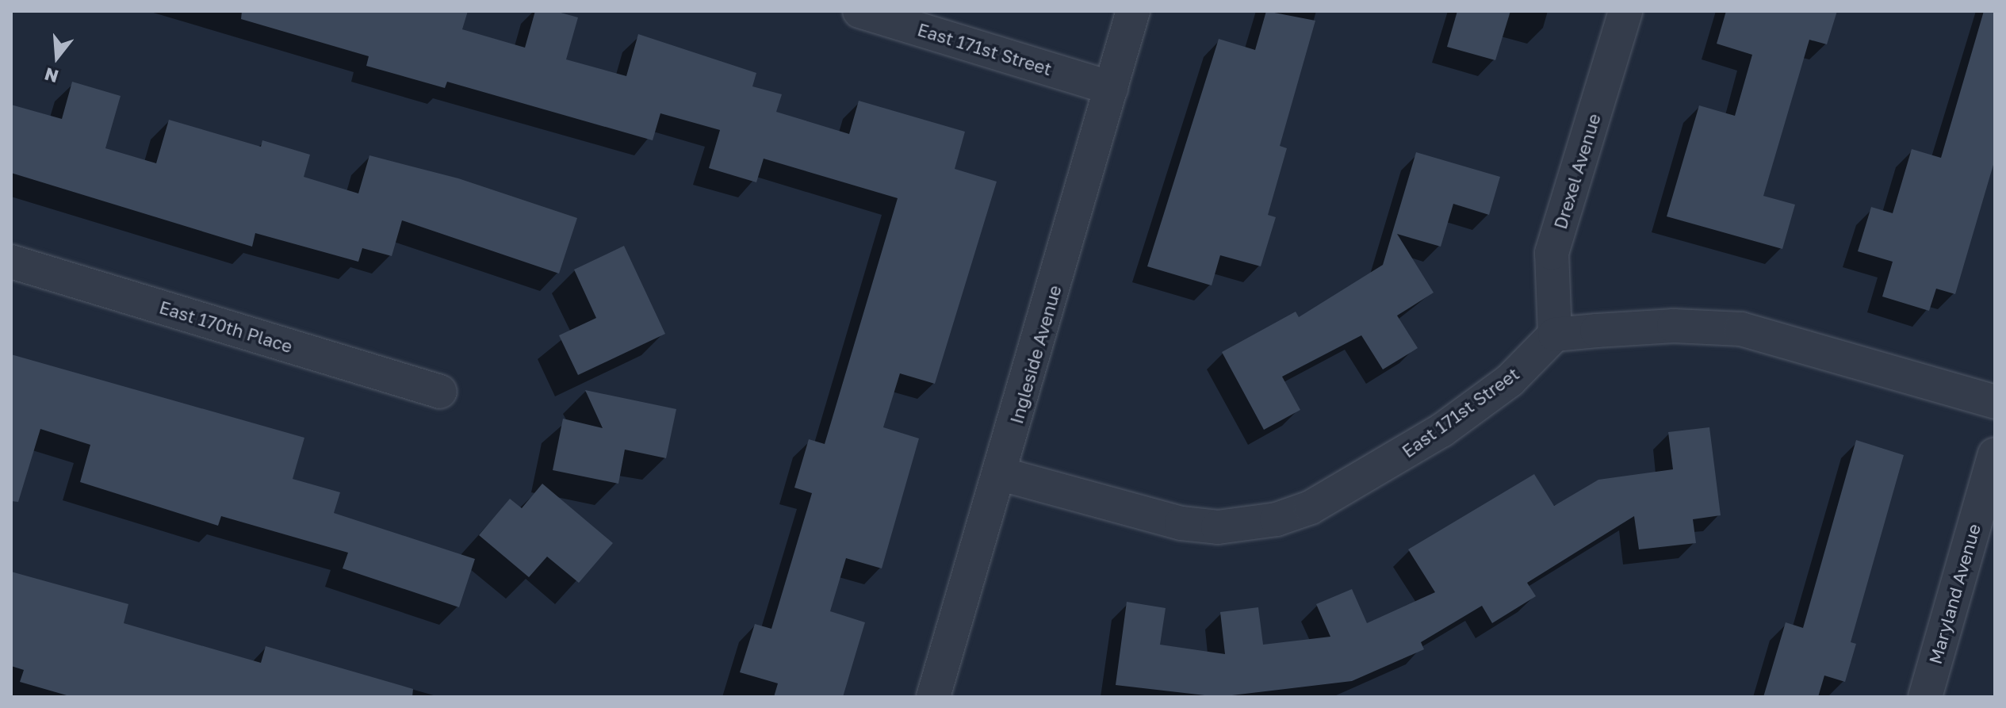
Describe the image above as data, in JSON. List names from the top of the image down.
{
  "streets": {
    "street": [
      "East 171st Street",
      "Drexel Avenue",
      "East 170th Place",
      "Ingleside Avenue",
      "Maryland Avenue"
    ]
  },
  "crossings": [
    ["East 171st Street", "Drexel Avenue"],
    ["East 171st Street", "Ingleside Avenue"]
  ],
  "north": "bottom"
}
